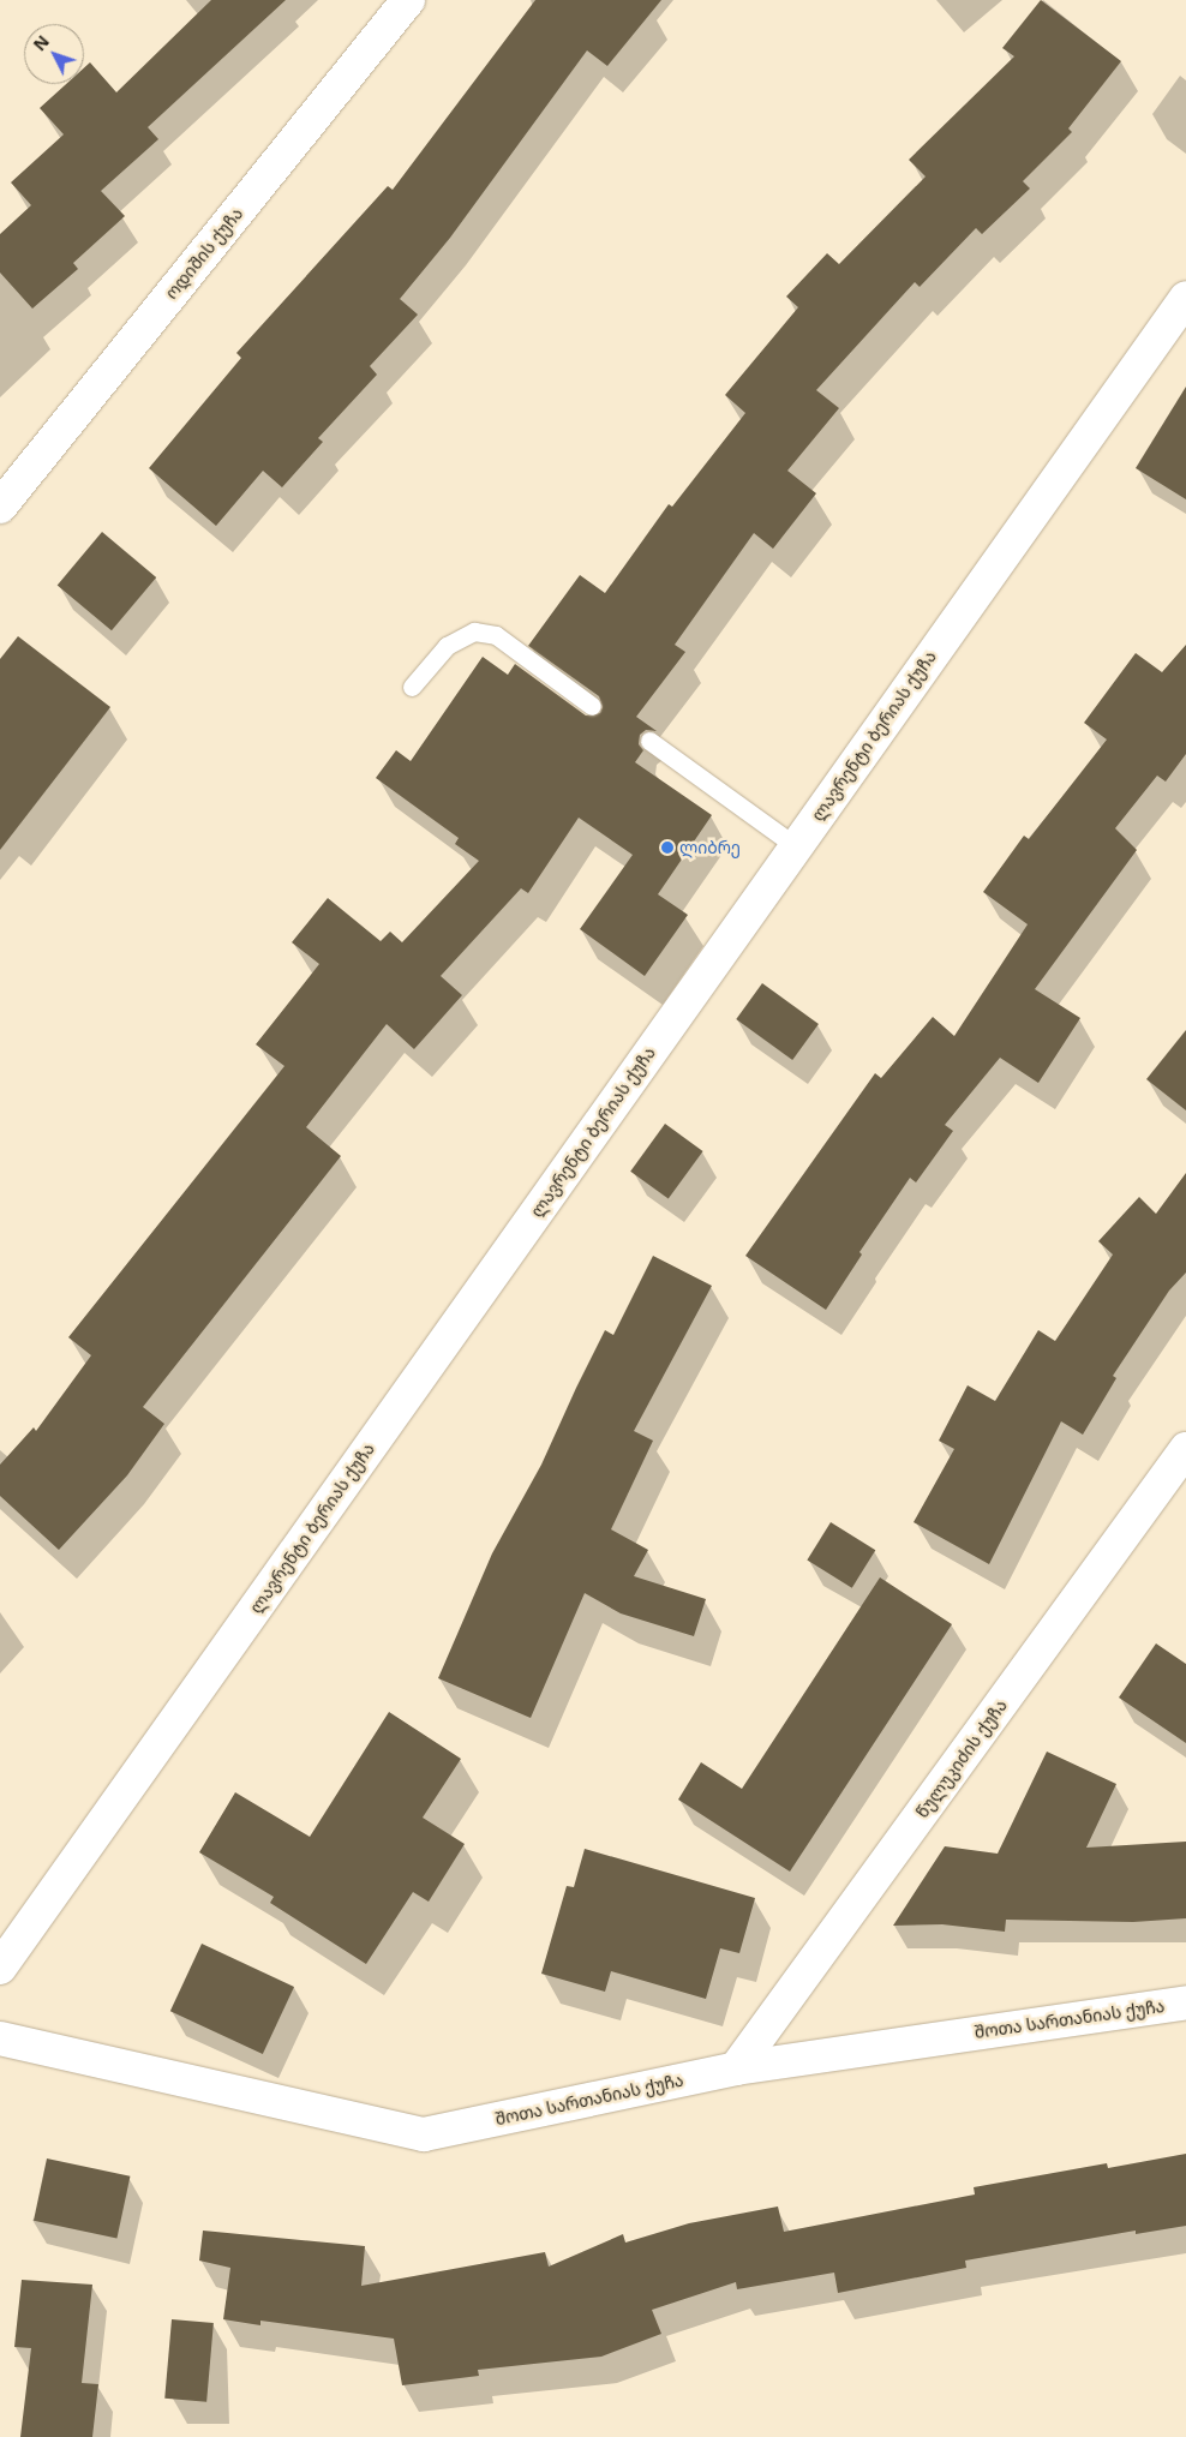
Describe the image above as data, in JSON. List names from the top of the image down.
{
  "streets": {
    "street": [
      "ოდიშის ქუჩა",
      "ლავრენტი ბერიას ქუჩა",
      "წულუკიძის ქუჩა",
      "შოთა სართანიას ქუჩა"
    ]
  },
  "crossings": [
    ["წულუკიძის ქუჩა", "შოთა სართანიას ქუჩა"]
  ],
  "places": ["ლიბრე"],
  "north": "top left"
}
